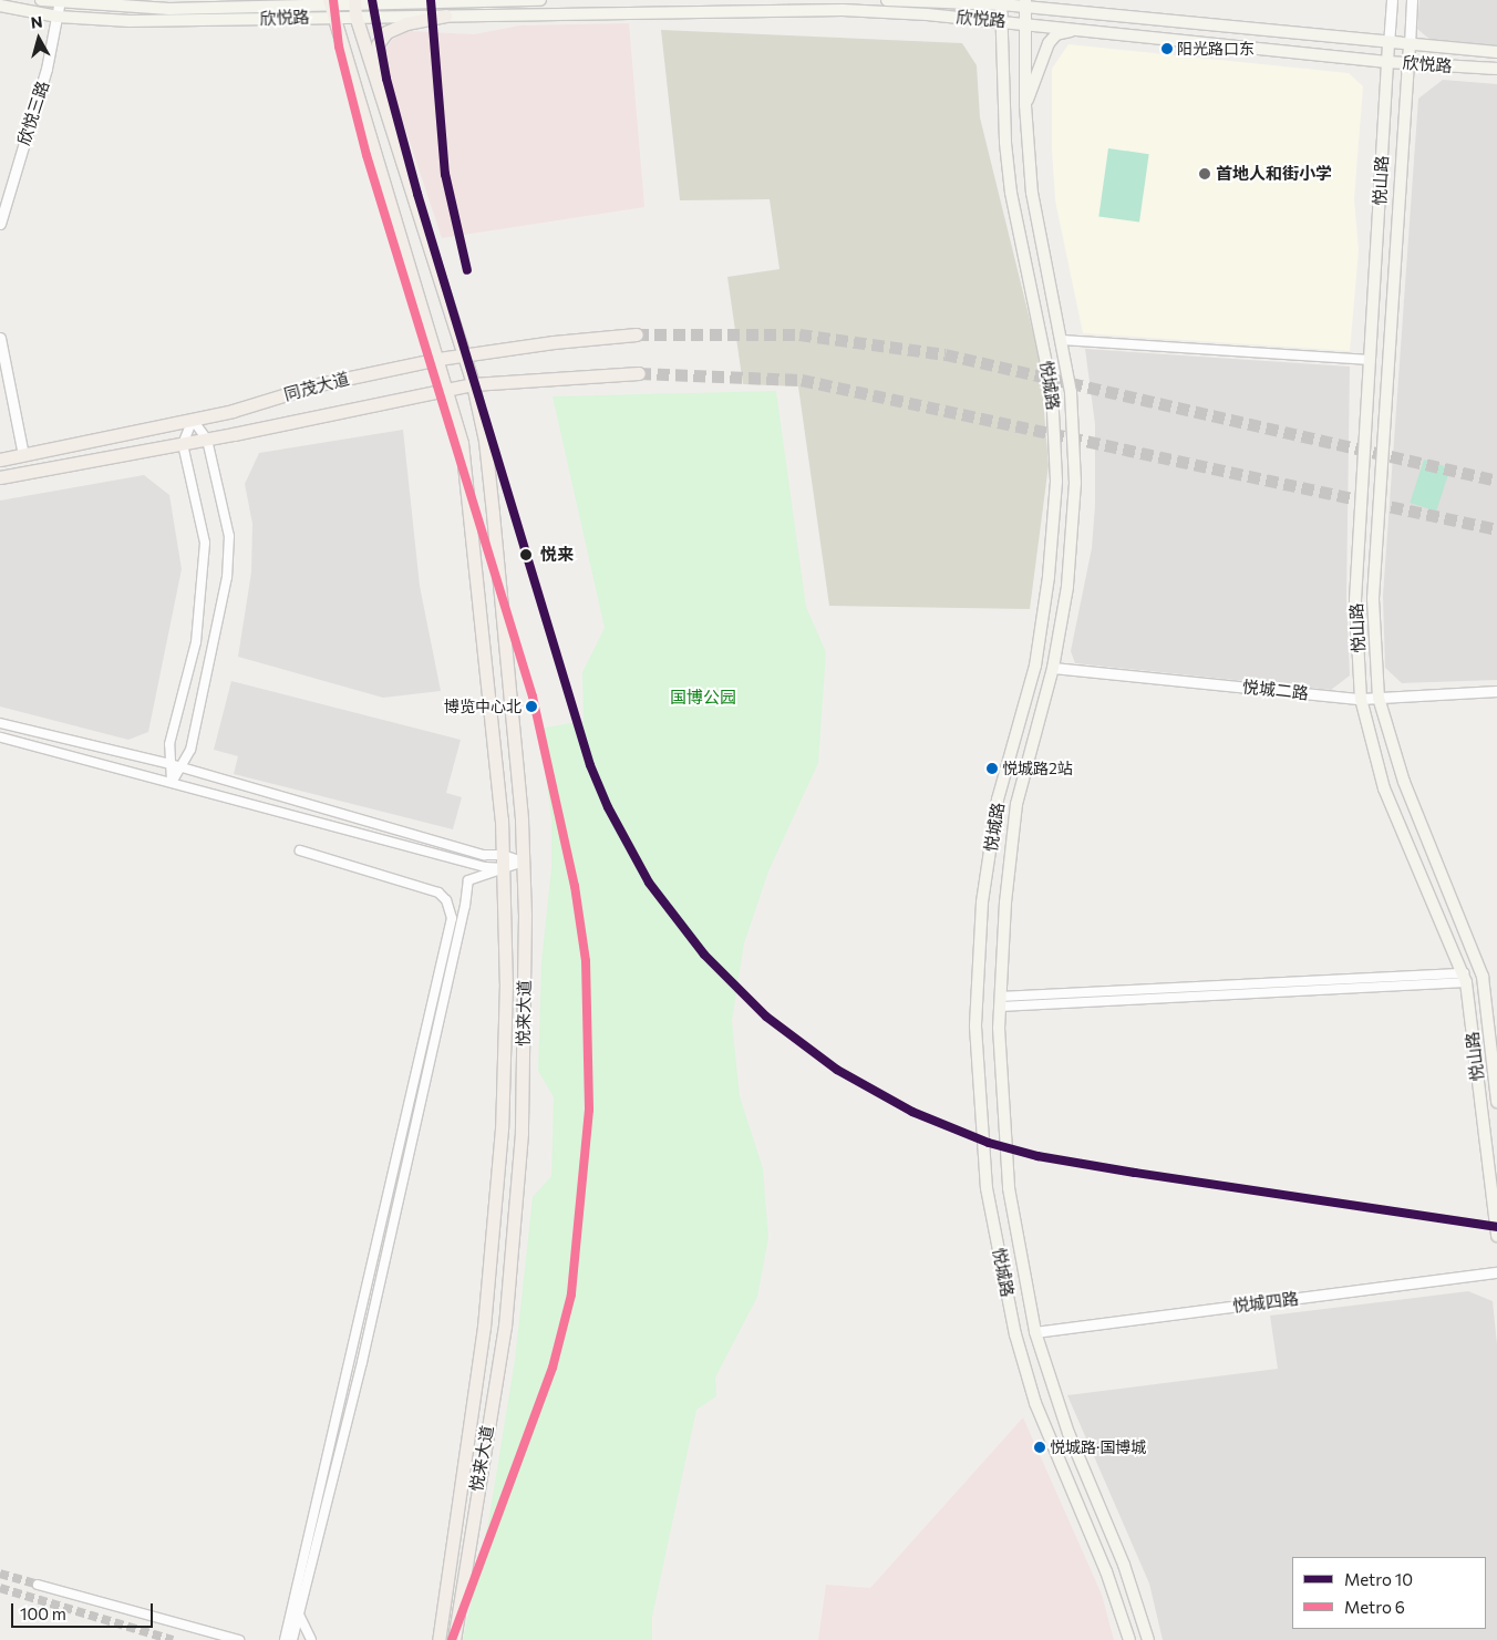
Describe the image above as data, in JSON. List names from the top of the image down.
{
  "streets": {
    "main road": [
      "欣悦路",
      "悦山路",
      "悦城路",
      "同茂大道",
      "悦来大道"
    ],
    "street": ["欣悦三路", "悦城二路", "悦城四路"]
  },
  "crossings": [
    ["欣悦路", "欣悦三路"],
    ["欣悦路", "悦山路"],
    ["欣悦路", "悦城路"],
    ["欣悦路", "悦来大道"],
    ["悦山路", "悦城二路"],
    ["悦城路", "悦城二路"],
    ["悦城路", "悦城四路"],
    ["同茂大道", "悦来大道"]
  ],
  "parks": ["国博公园"],
  "places": [
    "阳光路口东",
    "首地人和街小学",
    "悦来",
    "博览中心北",
    "悦城路2站",
    "悦城路·国博城"
  ],
  "lines": ["metro line 10", "metro line 6"],
  "legend": ["Metro 10", "Metro 6"],
  "scale_bar": "100 m",
  "north": "top"
}
